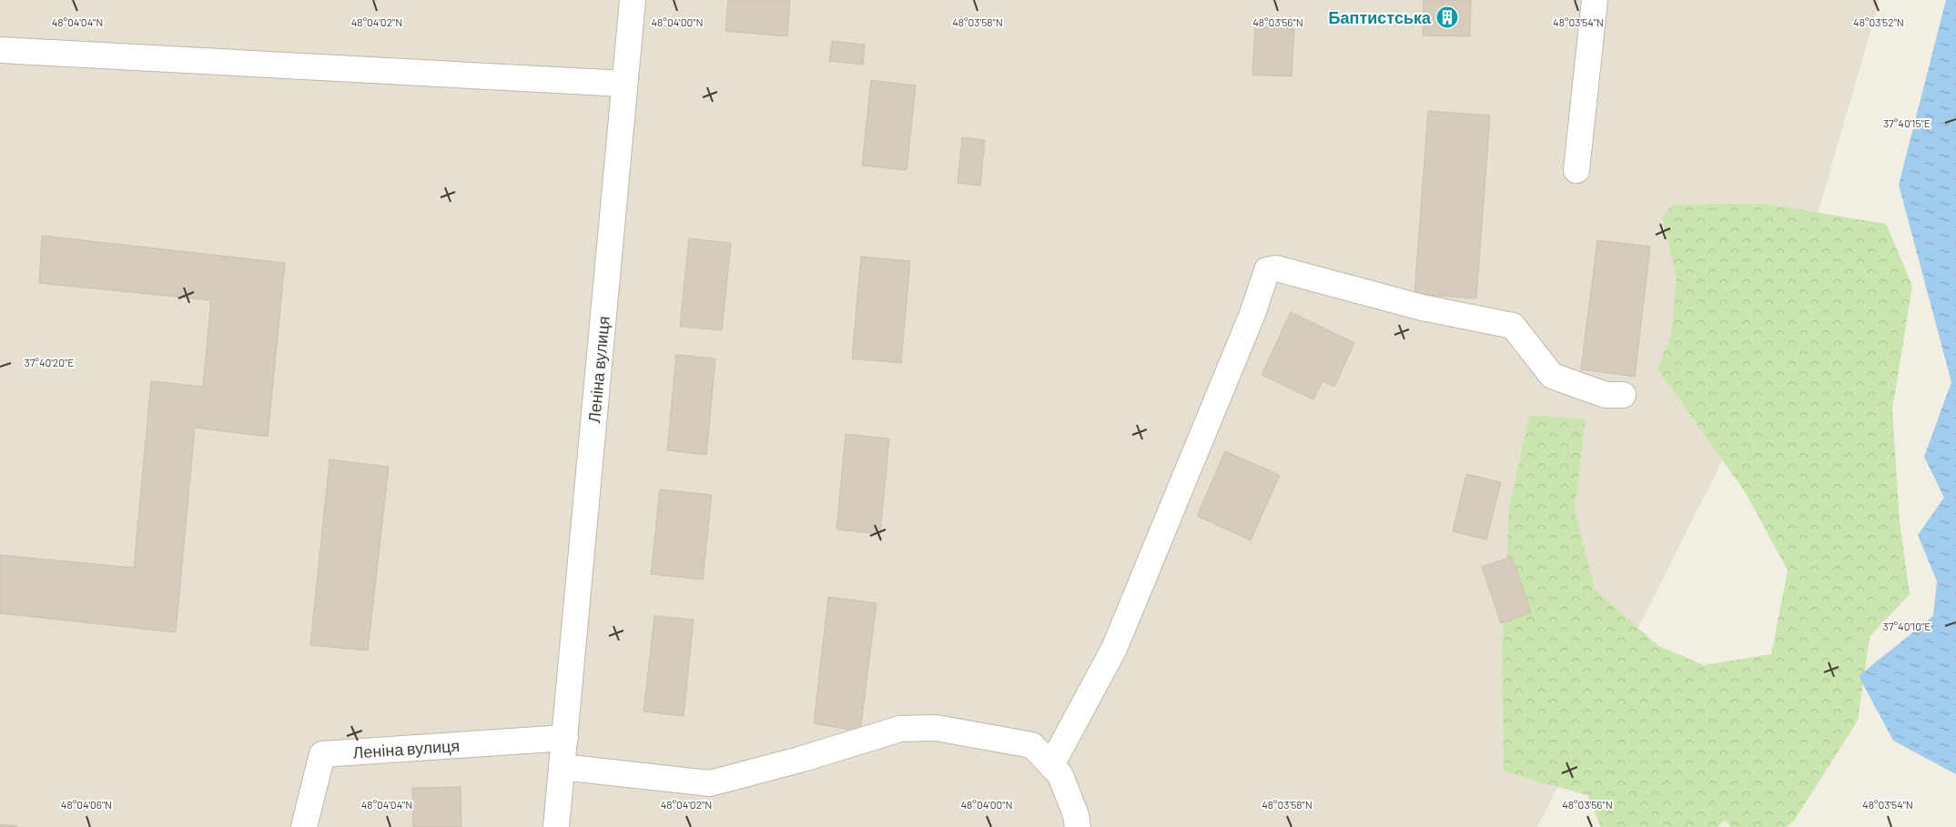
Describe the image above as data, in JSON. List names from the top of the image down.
{
  "streets": {
    "street": ["Леніна вулиця"]
  },
  "places": {
    "building": ["Баптистська"]
  },
  "coordinates": [
    "48°04'04\"N",
    "48°04'02\"N",
    "48°04'00\"N",
    "48°03'58\"N",
    "48°03'56\"N",
    "48°03'54\"N",
    "48°03'52\"N",
    "37°40'15\"E",
    "37°40'20\"E",
    "37°40'10\"E",
    "48°04'06\"N"
  ]
}
